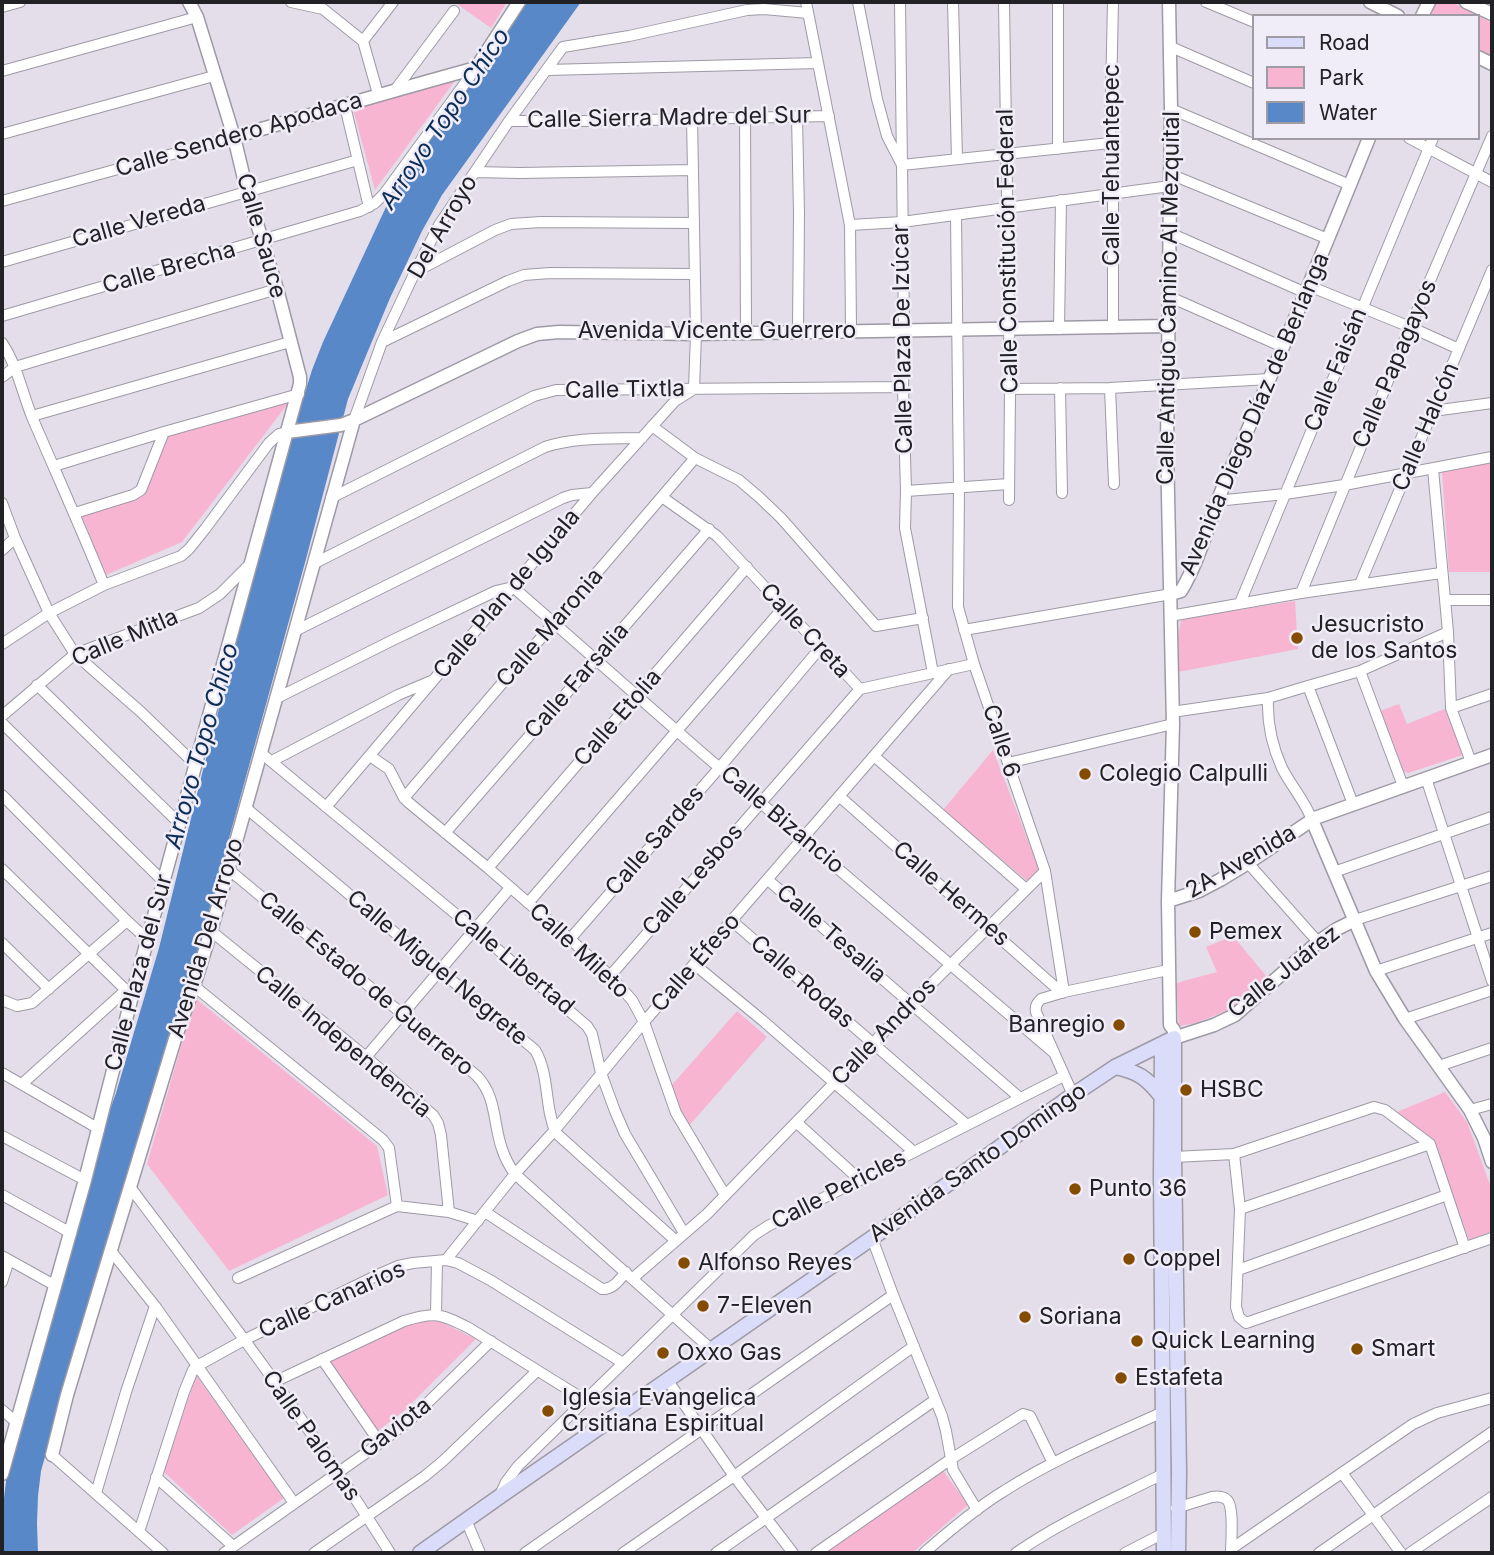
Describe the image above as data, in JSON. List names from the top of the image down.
{
  "streets": {
    "main road": ["Avenida Diego Díaz de Berlanga", "Avenida Santo Domingo"],
    "street": [
      "Calle Sierra Madre del Sur",
      "Calle Sendero Apodaca",
      "Calle Tehuantepec",
      "Calle Vereda",
      "Del Arroyo",
      "Calle Sauce",
      "Calle Constitución Federal",
      "Calle Brecha",
      "Calle Antiguo Camino Al Mezquital",
      "Avenida Vicente Guerrero",
      "Calle Plaza De Izúcar",
      "Calle Papagayos",
      "Calle Faisán",
      "Calle Tixtla",
      "Calle Halcón",
      "Calle Plan de Iguala",
      "Calle Maronia",
      "Calle Creta",
      "Calle Mitla",
      "Calle Farsalia",
      "Calle Etolia",
      "Calle 6",
      "Calle Bizancio",
      "Calle Sardes",
      "2A Avenida",
      "Calle Lesbos",
      "Calle Hermes",
      "Calle Tesalia",
      "Avenida Del Arroyo",
      "Calle Mileto",
      "Calle Libertad",
      "Calle Éfeso",
      "Calle Miguel Negrete",
      "Calle Juárez",
      "Calle Plaza del Sur",
      "Calle Rodas",
      "Calle Estado de Guerrero",
      "Calle Andros",
      "Calle Independencia",
      "Calle Pericles",
      "Calle Canarios",
      "Gaviota",
      "Calle Palomas"
    ]
  },
  "crossings": [
    ["Calle Sierra Madre del Sur", "Del Arroyo"],
    ["Calle Sendero Apodaca", "Calle Sauce"],
    ["Calle Sendero Apodaca", "Calle Brecha"],
    ["Calle Tehuantepec", "Avenida Vicente Guerrero"],
    ["Calle Vereda", "Calle Sauce"],
    ["Del Arroyo", "Avenida Vicente Guerrero"],
    ["Del Arroyo", "Avenida Del Arroyo"],
    ["Calle Sauce", "Calle Brecha"],
    ["Calle Sauce", "Avenida Vicente Guerrero"],
    ["Calle Sauce", "Calle Plaza del Sur"],
    ["Calle Constitución Federal", "Avenida Vicente Guerrero"],
    ["Calle Antiguo Camino Al Mezquital", "Avenida Vicente Guerrero"],
    ["Calle Antiguo Camino Al Mezquital", "Avenida Diego Díaz de Berlanga"],
    ["Avenida Vicente Guerrero", "Calle Plaza De Izúcar"],
    ["Avenida Vicente Guerrero", "Calle 6"],
    ["Avenida Vicente Guerrero", "Avenida Del Arroyo"],
    ["Avenida Vicente Guerrero", "Calle Plaza del Sur"],
    ["Calle Plaza De Izúcar", "Calle Tixtla"],
    ["Calle Plaza De Izúcar", "Calle Creta"],
    ["Calle Tixtla", "Calle Plan de Iguala"],
    ["Calle Tixtla", "Avenida Del Arroyo"],
    ["Avenida Diego Díaz de Berlanga", "2A Avenida"],
    ["Avenida Diego Díaz de Berlanga", "Calle Juárez"],
    ["Avenida Diego Díaz de Berlanga", "Avenida Santo Domingo"],
    ["Calle Plan de Iguala", "Calle Bizancio"],
    ["Calle Plan de Iguala", "Calle Mileto"],
    ["Calle Plan de Iguala", "Calle Libertad"],
    ["Calle Maronia", "Calle Creta"],
    ["Calle Maronia", "Calle Bizancio"],
    ["Calle Maronia", "Calle Mileto"],
    ["Calle Creta", "Calle Farsalia"],
    ["Calle Creta", "Calle Etolia"],
    ["Calle Creta", "Calle 6"],
    ["Calle Creta", "Calle Sardes"],
    ["Calle Creta", "Calle Lesbos"],
    ["Calle Creta", "Calle Éfeso"],
    ["Calle Mitla", "Calle Plaza del Sur"],
    ["Calle Farsalia", "Calle Bizancio"],
    ["Calle Farsalia", "Calle Mileto"],
    ["Calle Etolia", "Calle Bizancio"],
    ["Calle Etolia", "Calle Mileto"],
    ["Calle 6", "Calle Hermes"],
    ["Calle 6", "Calle Andros"],
    ["Calle Bizancio", "Calle Sardes"],
    ["Calle Bizancio", "Calle Lesbos"],
    ["Calle Bizancio", "Calle Éfeso"],
    ["Calle Bizancio", "Calle Andros"],
    ["Calle Sardes", "Calle Mileto"],
    ["Calle Lesbos", "Calle Mileto"],
    ["Calle Hermes", "Calle Éfeso"],
    ["Calle Hermes", "Calle Andros"],
    ["Calle Tesalia", "Calle Éfeso"],
    ["Calle Tesalia", "Calle Andros"],
    ["Calle Tesalia", "Calle Pericles"],
    ["Avenida Del Arroyo", "Calle Libertad"],
    ["Avenida Del Arroyo", "Calle Miguel Negrete"],
    ["Avenida Del Arroyo", "Calle Estado de Guerrero"],
    ["Avenida Del Arroyo", "Calle Independencia"],
    ["Avenida Del Arroyo", "Calle Palomas"],
    ["Calle Mileto", "Calle Éfeso"],
    ["Calle Mileto", "Calle Andros"],
    ["Calle Libertad", "Calle Éfeso"],
    ["Calle Libertad", "Calle Andros"],
    ["Calle Éfeso", "Calle Miguel Negrete"],
    ["Calle Éfeso", "Calle Rodas"],
    ["Calle Éfeso", "Calle Estado de Guerrero"],
    ["Calle Éfeso", "Calle Andros"],
    ["Calle Éfeso", "Calle Canarios"],
    ["Calle Juárez", "Avenida Santo Domingo"],
    ["Calle Rodas", "Calle Andros"],
    ["Calle Rodas", "Calle Pericles"],
    ["Calle Estado de Guerrero", "Calle Andros"],
    ["Calle Estado de Guerrero", "Avenida Santo Domingo"],
    ["Calle Estado de Guerrero", "Calle Pericles"],
    ["Avenida Santo Domingo", "Calle Pericles"],
    ["Calle Canarios", "Calle Palomas"],
    ["Gaviota", "Calle Palomas"]
  ],
  "water": ["Arroyo Topo Chico"],
  "places": [
    "Jesucristo de los Santos",
    "Colegio Calpulli",
    "Pemex",
    "Banregio",
    "HSBC",
    "Punto 36",
    "Coppel",
    "Alfonso Reyes",
    "7-Eleven",
    "Soriana",
    "Quick Learning",
    "Smart",
    "Oxxo Gas",
    "Estafeta",
    "Iglesia Evangelica Crsitiana Espiritual"
  ],
  "legend": ["Road", "Park", "Water"]
}
